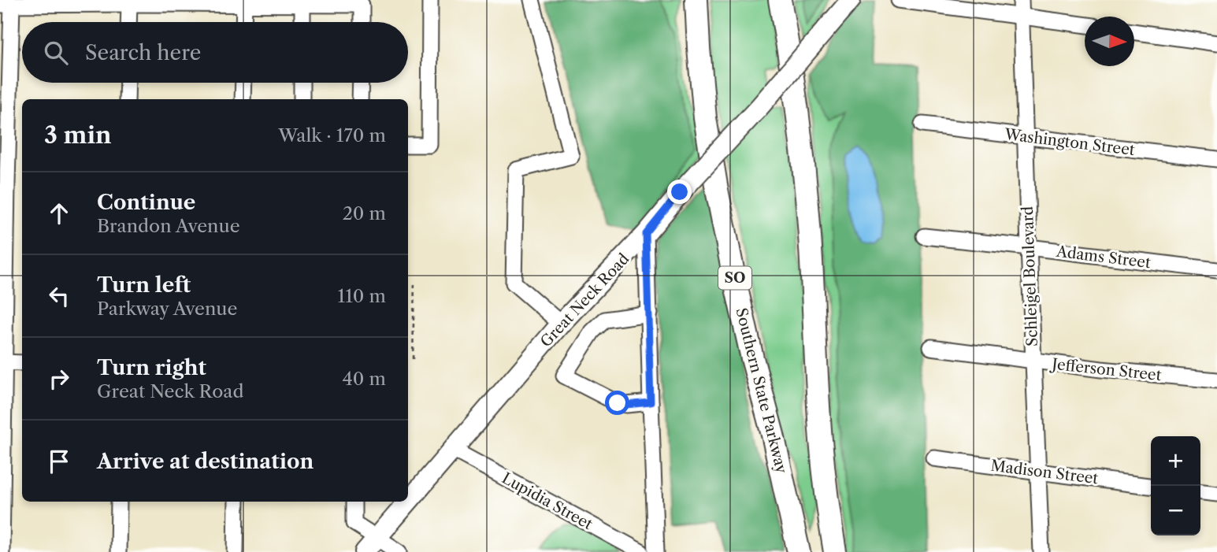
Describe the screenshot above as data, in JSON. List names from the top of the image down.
{
  "streets": {
    "highway": ["SO", "Southern State Parkway"],
    "main road": ["Great Neck Road"],
    "street": [
      "Washington Street",
      "Adams Street",
      "Schleigel Boulevard",
      "Jefferson Street",
      "Madison Street",
      "Lupidia Street"
    ]
  },
  "crossings": [
    ["Washington Street", "Schleigel Boulevard"],
    ["Adams Street", "Schleigel Boulevard"],
    ["Schleigel Boulevard", "Jefferson Street"],
    ["Schleigel Boulevard", "Madison Street"],
    ["Great Neck Road", "Lupidia Street"]
  ],
  "north": "right",
  "page": {
    "search": "Search here",
    "heading": ["3 min", "Walk · 170 m"],
    "list": [
      ["Continue", "Brandon Avenue", "20 m"],
      ["Turn left", "Parkway Avenue", "110 m"],
      ["Turn right", "Great Neck Road", "40 m"],
      "Arrive at destination"
    ],
    "map_buttons": ["+", "−"]
  }
}
